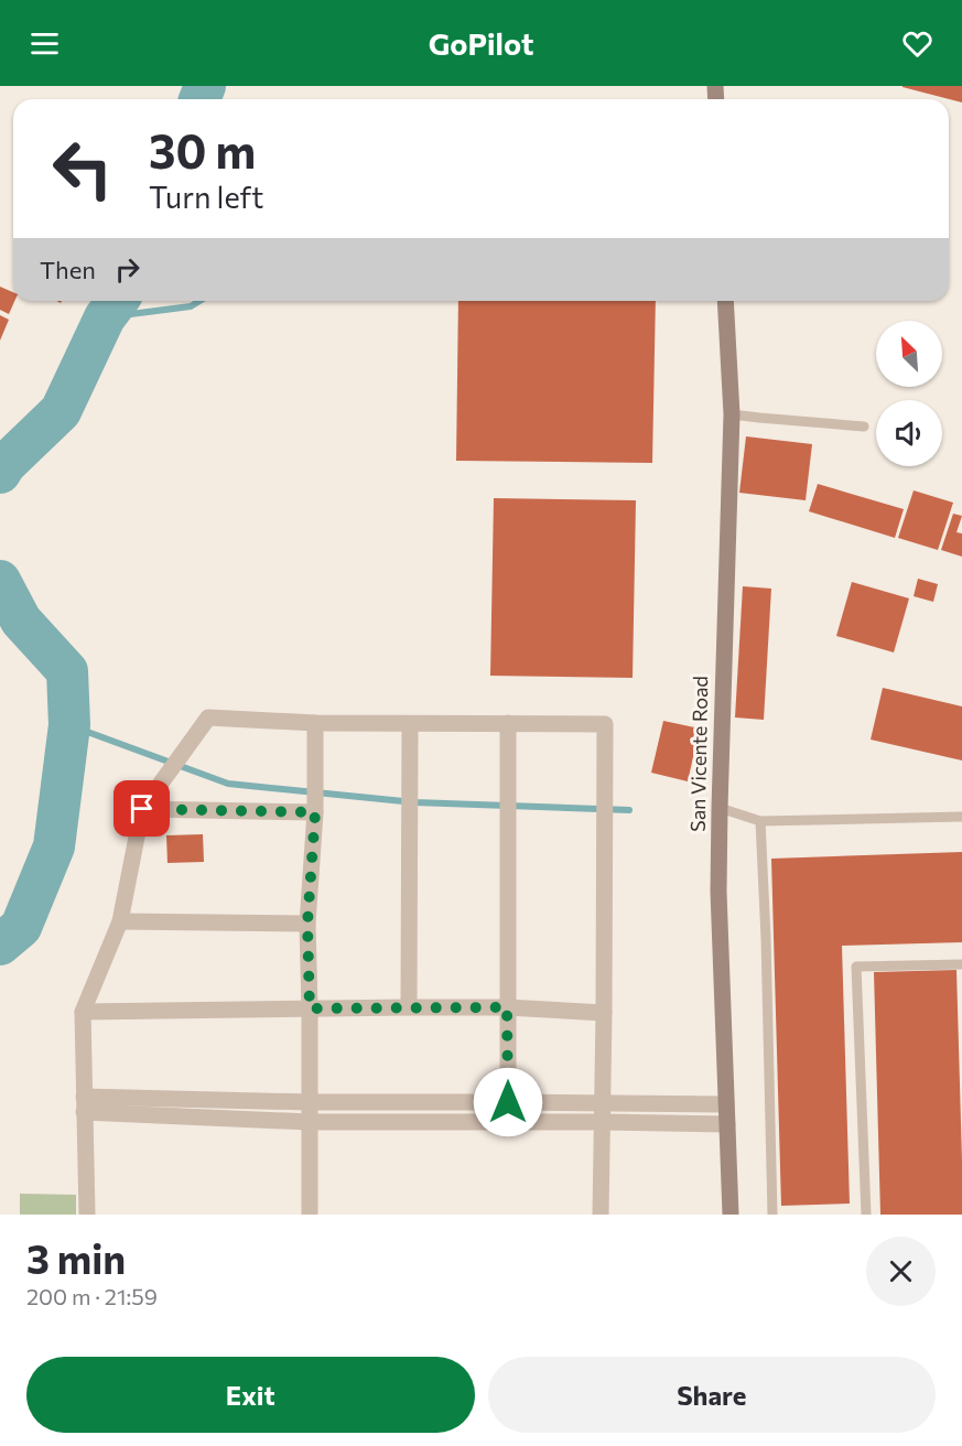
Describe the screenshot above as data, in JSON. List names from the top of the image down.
{
  "streets": {
    "main road": ["San Vicente Road"]
  },
  "north": "top left",
  "page": {
    "header": "GoPilot",
    "turn": ["30 m", "Turn left"],
    "then": "Then",
    "heading": ["3 min", "200 m · 21:59"],
    "buttons": ["Exit", "Share"]
  }
}
